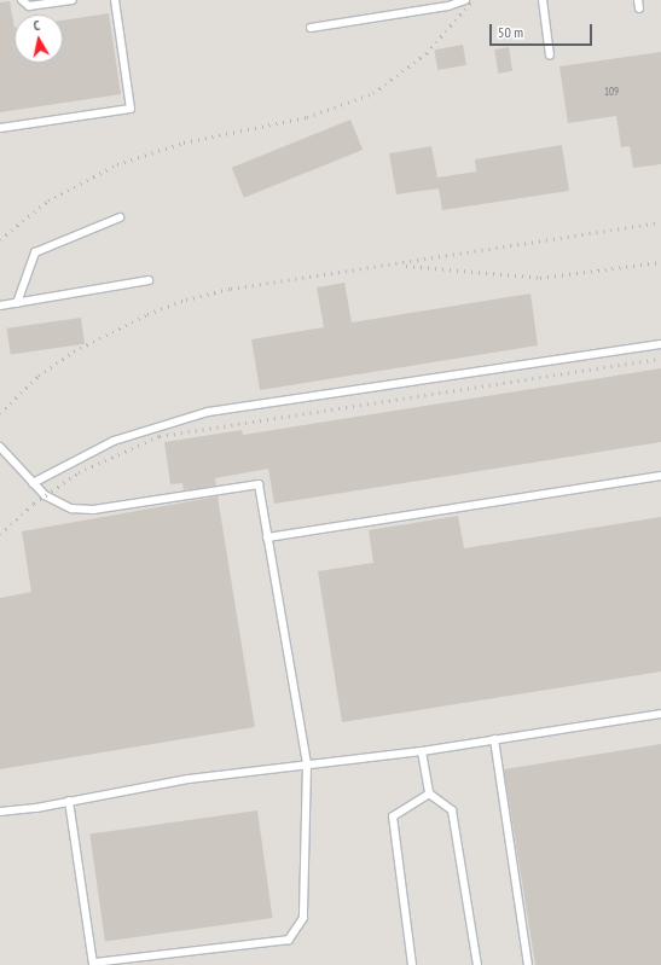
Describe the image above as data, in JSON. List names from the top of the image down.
{
  "house_numbers": ["109"],
  "scale_bar": "50 m",
  "north": "top"
}
